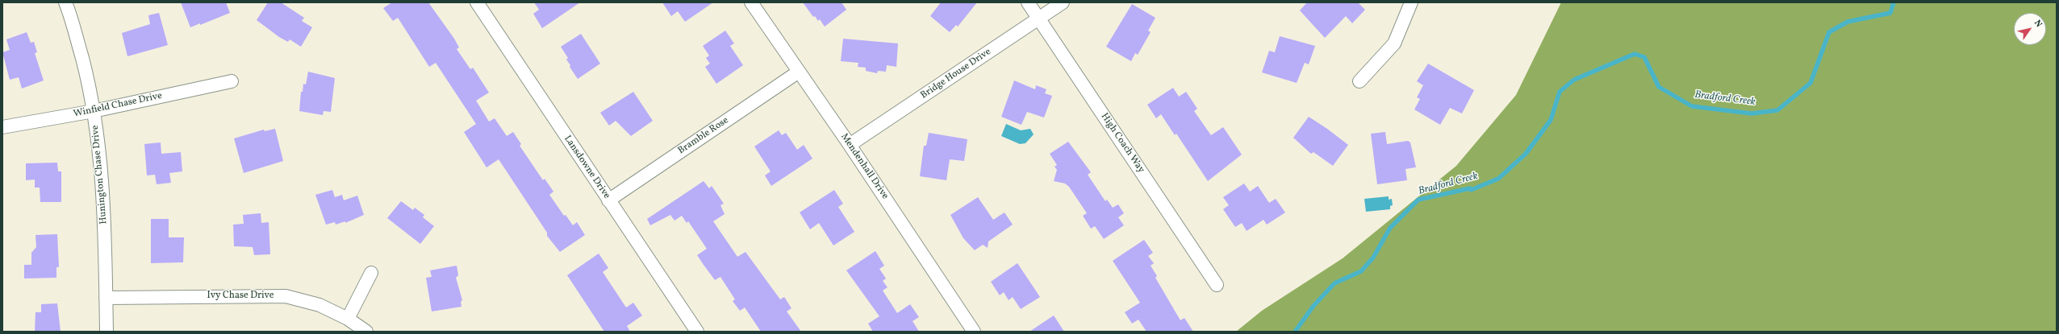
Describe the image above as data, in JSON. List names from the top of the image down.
{
  "streets": {
    "street": [
      "Bridge House Drive",
      "Winfield Chase Drive",
      "Bramble Rose",
      "High Coach Way",
      "Mendenhall Drive",
      "Lansdowne Drive",
      "Hunington Chase Drive",
      "Ivy Chase Drive"
    ]
  },
  "crossings": [
    ["Bridge House Drive", "High Coach Way"],
    ["Bridge House Drive", "Mendenhall Drive"],
    ["Winfield Chase Drive", "Hunington Chase Drive"],
    ["Bramble Rose", "Mendenhall Drive"],
    ["Bramble Rose", "Lansdowne Drive"],
    ["Hunington Chase Drive", "Ivy Chase Drive"]
  ],
  "water": ["Bradford Creek"],
  "north": "top right"
}
